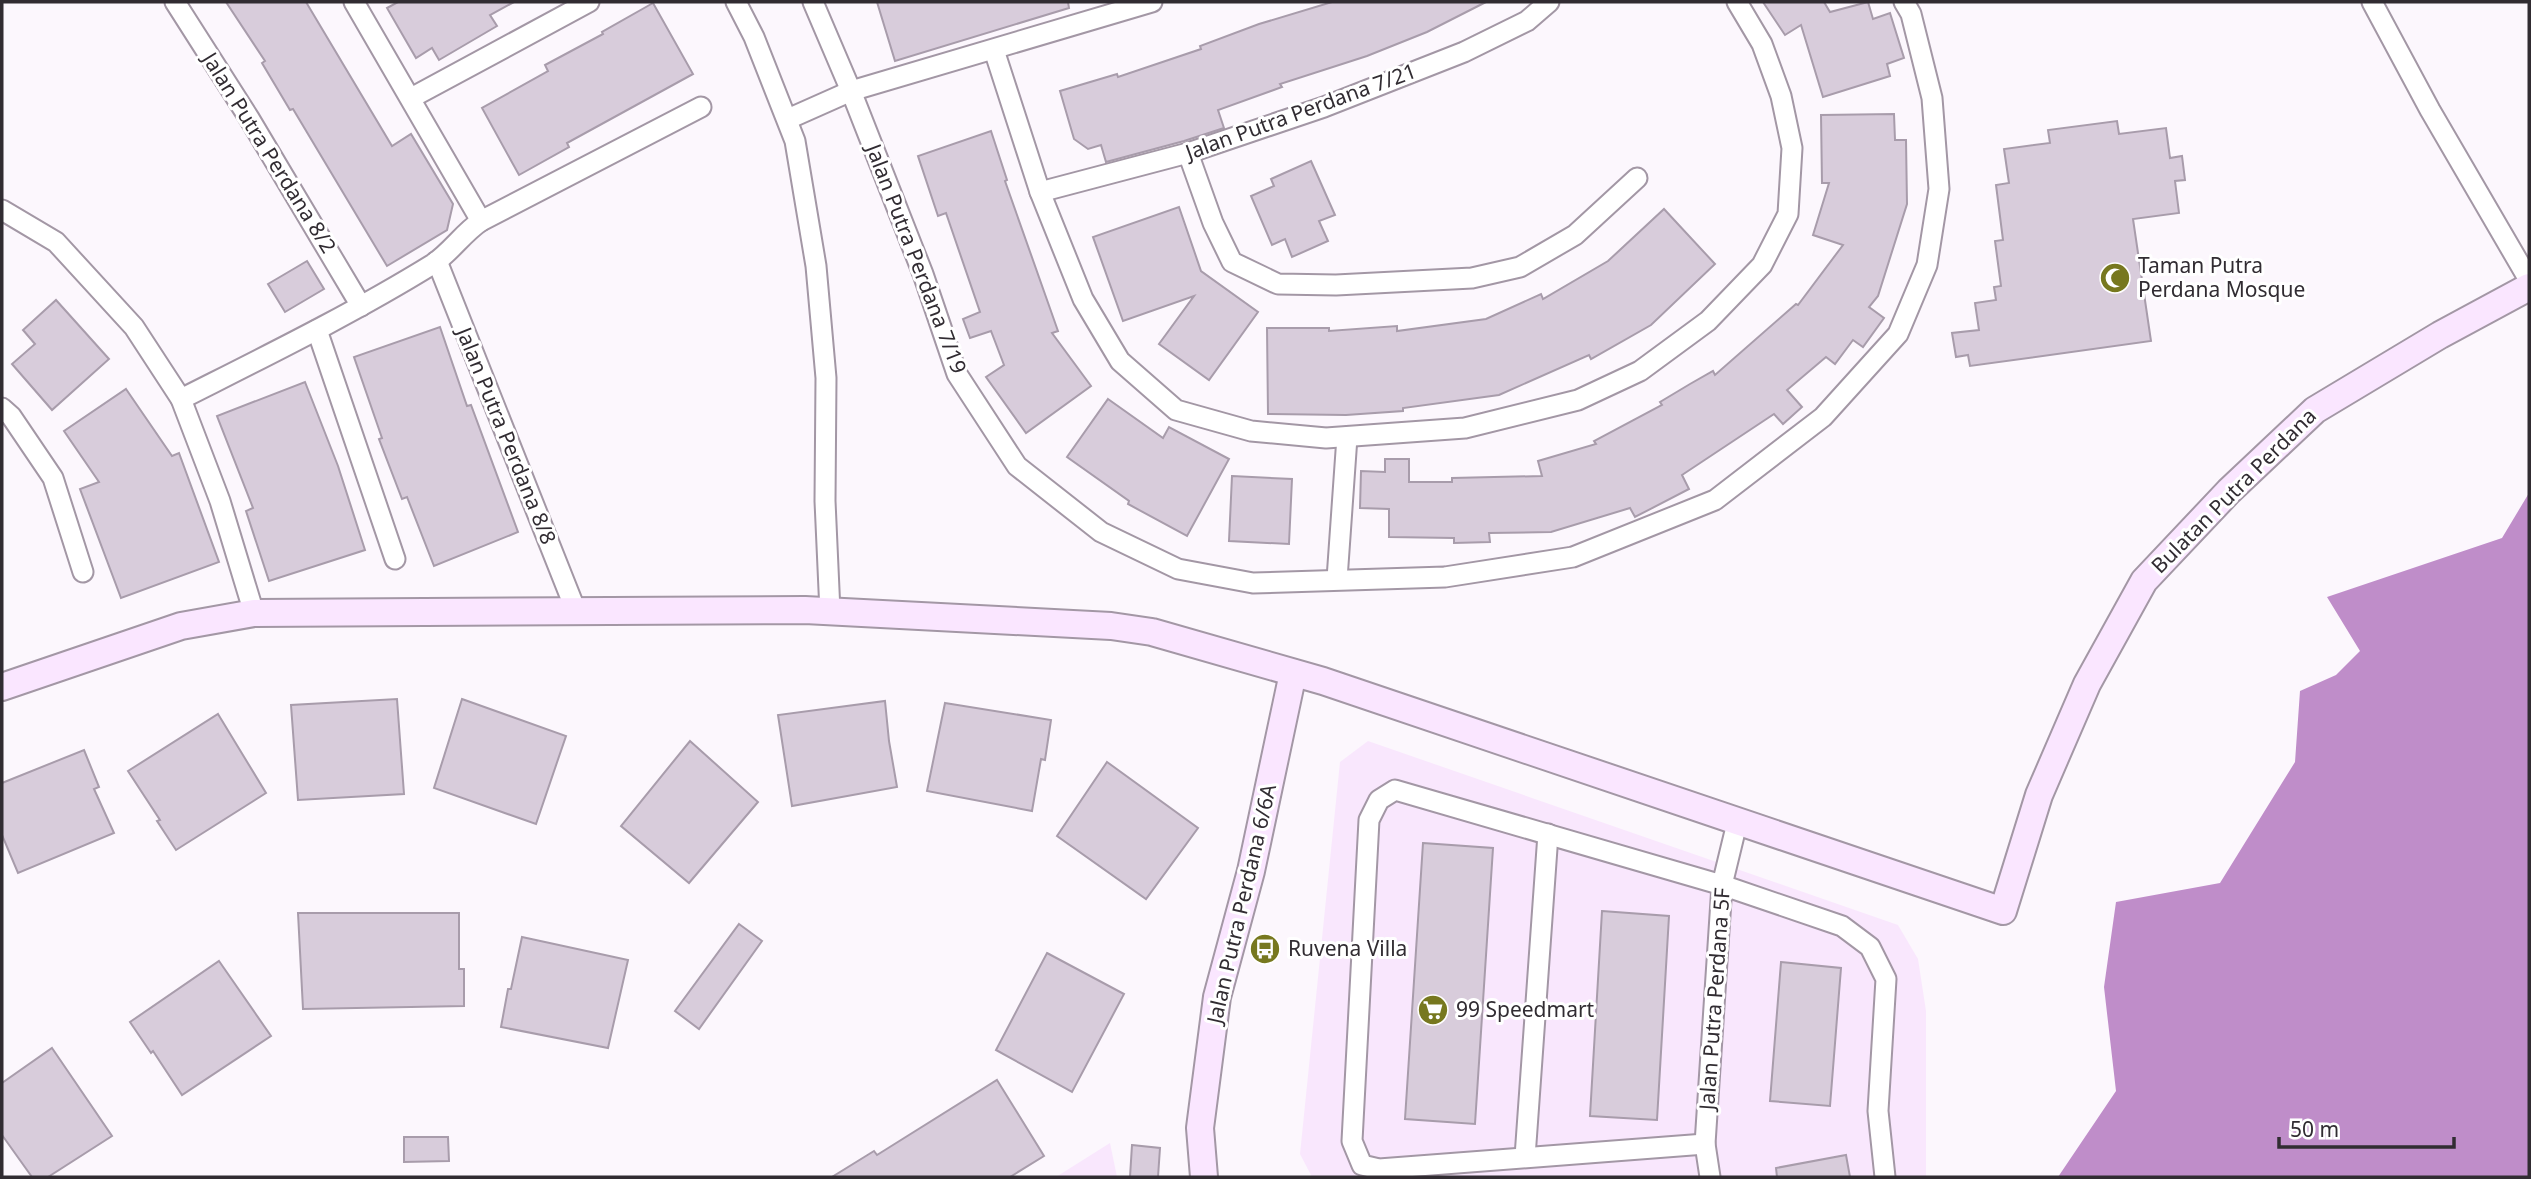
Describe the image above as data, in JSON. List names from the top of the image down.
{
  "streets": {
    "street": [
      "Jalan Putra Perdana 7/21",
      "Jalan Putra Perdana 8/2",
      "Jalan Putra Perdana 7/19",
      "Jalan Putra Perdana 8/8",
      "Bulatan Putra Perdana",
      "Jalan Putra Perdana 6/6A",
      "Jalan Putra Perdana 5F"
    ]
  },
  "crossings": [
    ["Bulatan Putra Perdana", "Jalan Putra Perdana 5F"]
  ],
  "places": {
    "mosque": ["Taman Putra Perdana Mosque"],
    "bus stop": ["Ruvena Villa"],
    "supermarket": ["99 Speedmart"]
  },
  "scale_bar": "50 m"
}
